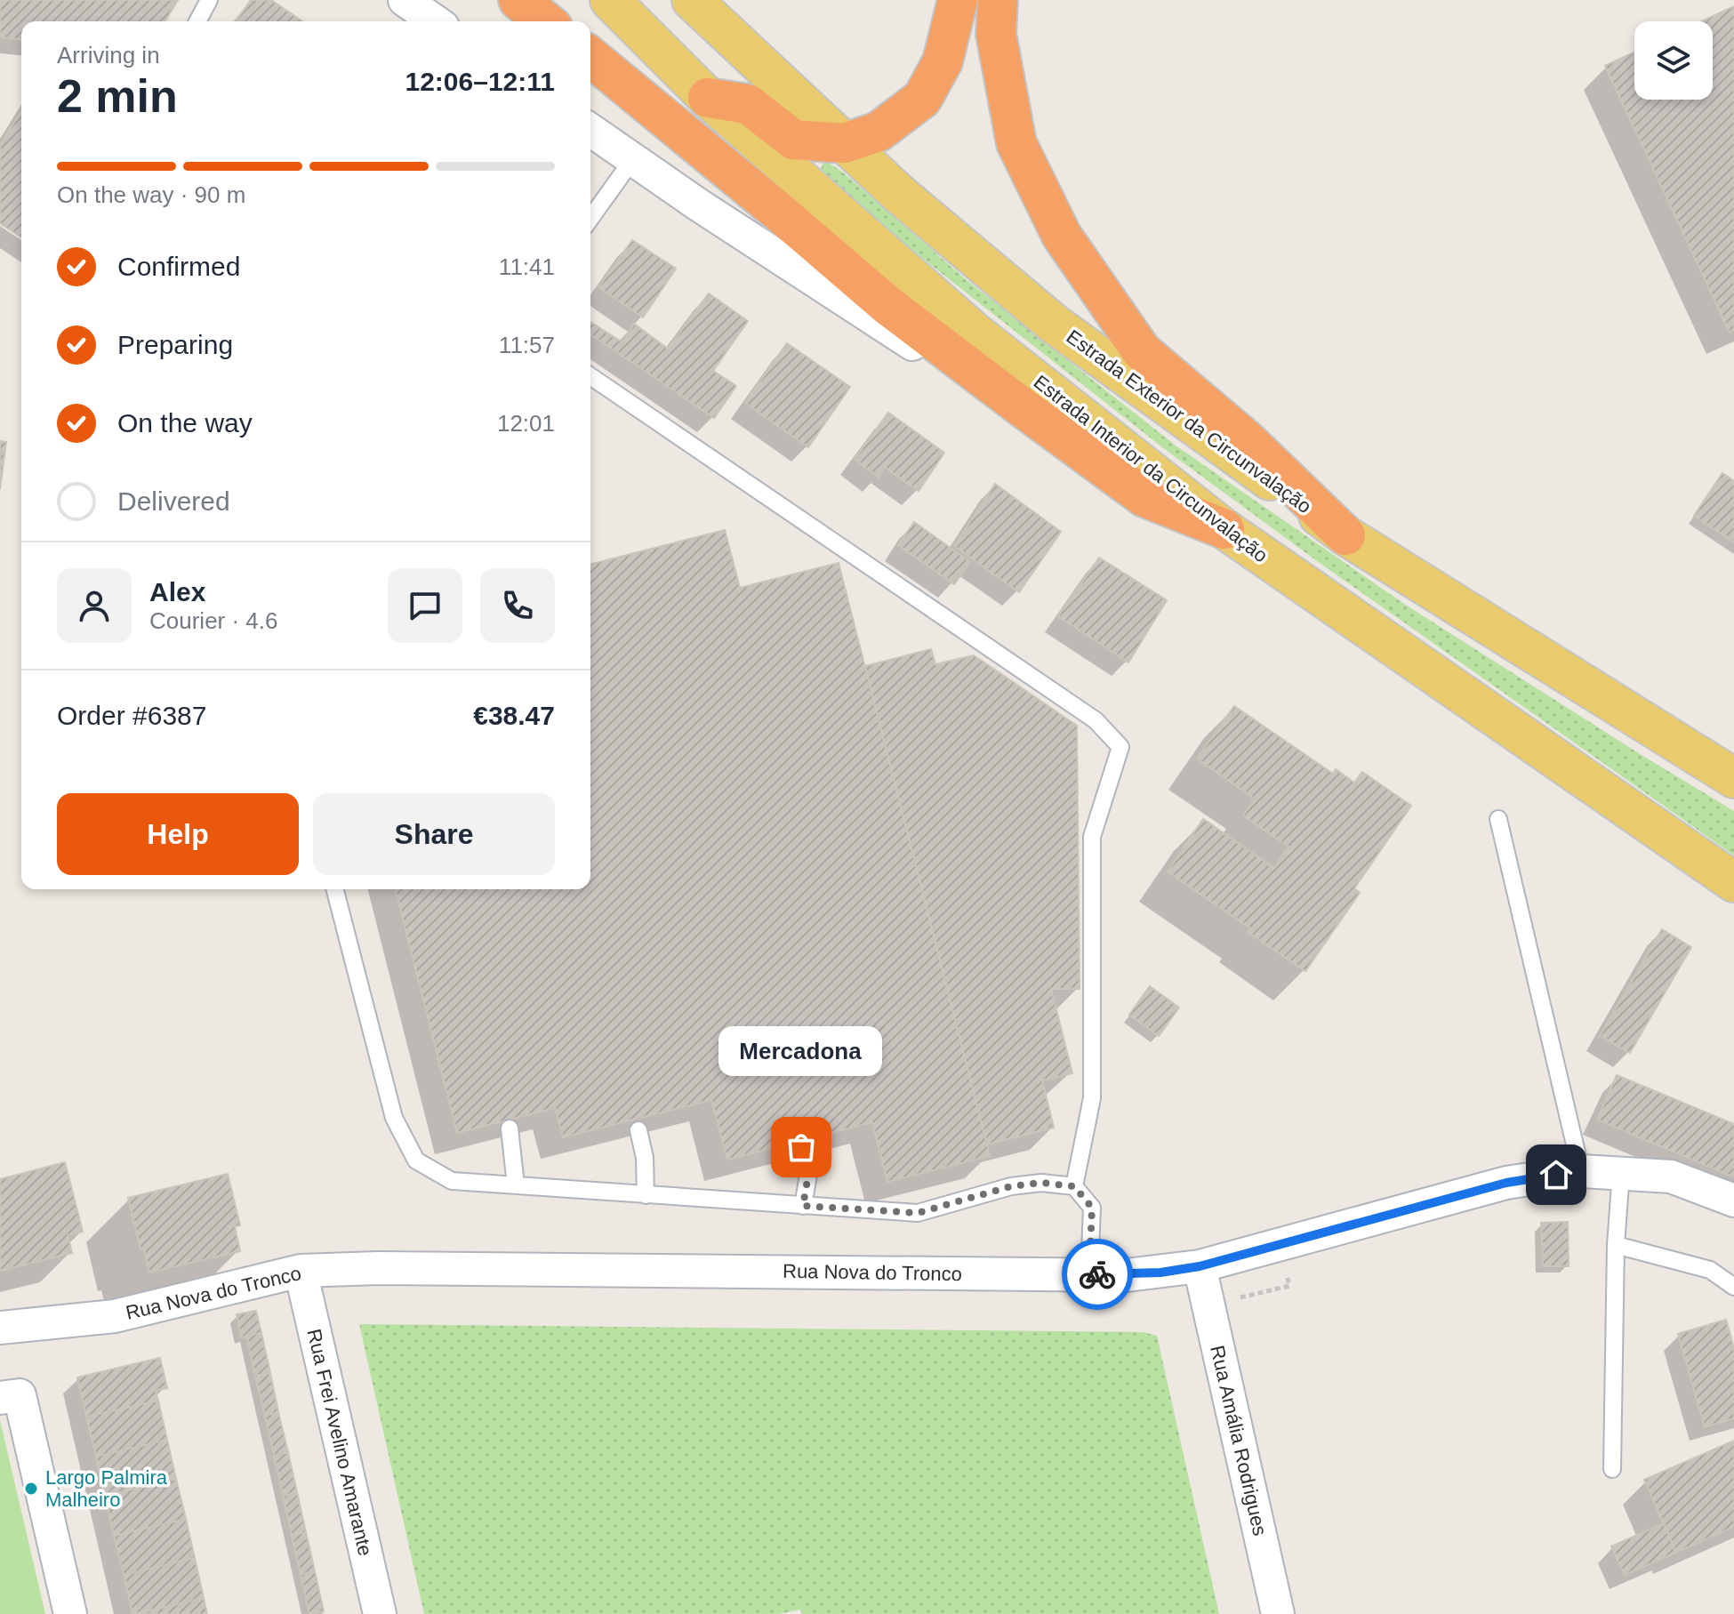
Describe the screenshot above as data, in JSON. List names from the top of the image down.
{
  "streets": {
    "main road": ["Estrada Exterior da Circunvalação", "Estrada Interior da Circunvalação"],
    "street": ["Rua Nova do Tronco", "Rua Amália Rodrigues", "Rua Frei Avelino Amarante"]
  },
  "crossings": [
    ["Rua Nova do Tronco", "Rua Amália Rodrigues"],
    ["Rua Nova do Tronco", "Rua Frei Avelino Amarante"]
  ],
  "places": ["Mercadona", "Largo Palmira Malheiro"],
  "page": {
    "heading": ["2 min", "Arriving in", "12:06–12:11"],
    "panel": [
      "Alex",
      "Courier · 4.6",
      "Order #6387",
      "€38.47"
    ],
    "bar": "On the way · 90 m",
    "list": [
      ["Confirmed", "11:41"],
      ["Preparing", "11:57"],
      ["On the way", "12:01"],
      "Delivered"
    ],
    "buttons": ["Help", "Share"],
    "bubble": "Mercadona"
  }
}
